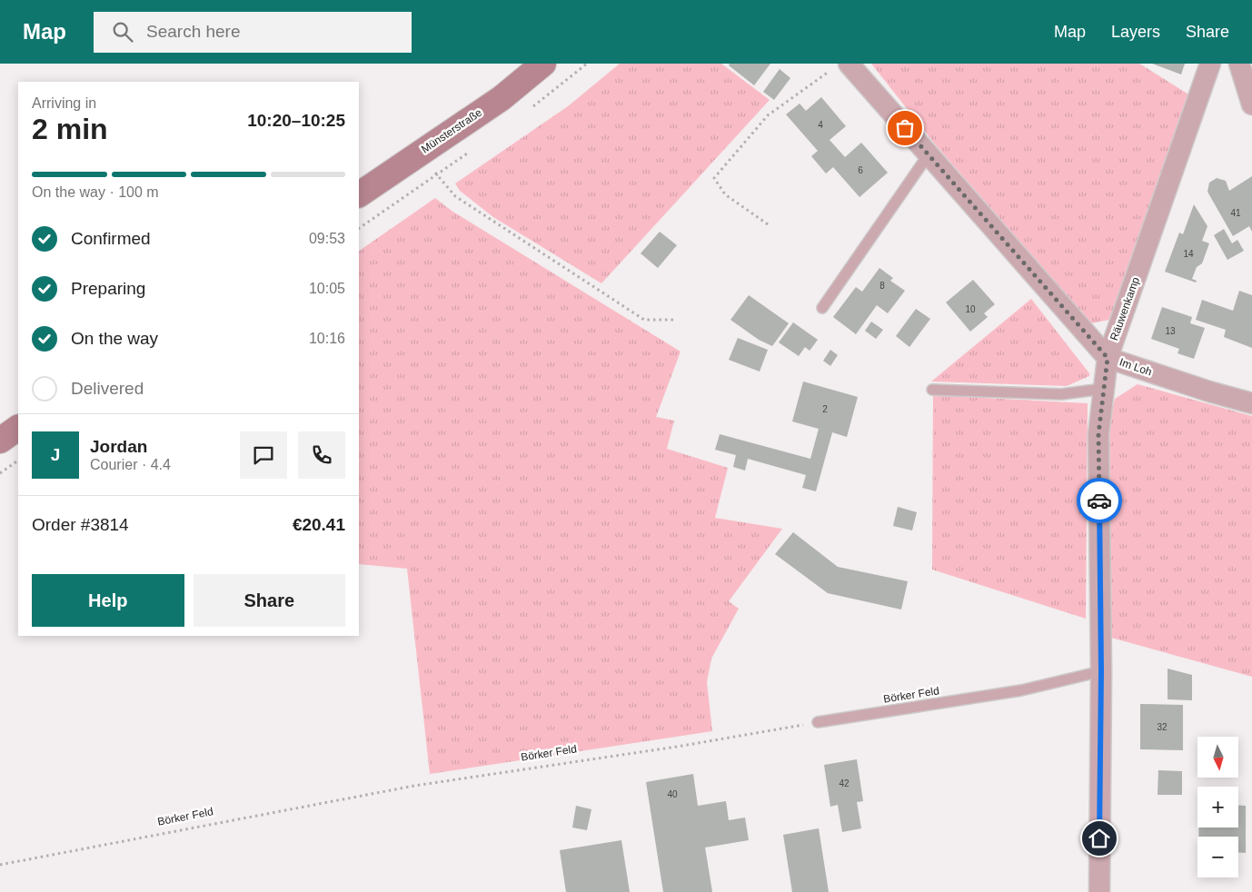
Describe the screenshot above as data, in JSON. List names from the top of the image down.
{
  "streets": {
    "main road": ["Münsterstraße"],
    "street": ["Räuwenkamp", "Im Loh"],
    "lane": ["Börker Feld"]
  },
  "crossings": [
    ["Räuwenkamp", "Im Loh"],
    ["Räuwenkamp", "Börker Feld"]
  ],
  "house_numbers": [
    "4",
    "6",
    "41",
    "14",
    "8",
    "10",
    "13",
    "2",
    "32",
    "42",
    "40"
  ],
  "north": "bottom",
  "page": {
    "header": "Map",
    "search": "Search here",
    "nav": ["Map", "Layers", "Share"],
    "heading": ["2 min", "Arriving in", "10:20–10:25"],
    "panel": [
      "Jordan",
      "Courier · 4.4",
      "Order #3814",
      "€20.41"
    ],
    "bar": "On the way · 100 m",
    "list": [
      ["Confirmed", "09:53"],
      ["Preparing", "10:05"],
      ["On the way", "10:16"],
      "Delivered"
    ],
    "round": "J",
    "buttons": ["Help", "Share"],
    "map_buttons": ["+", "−"]
  }
}
